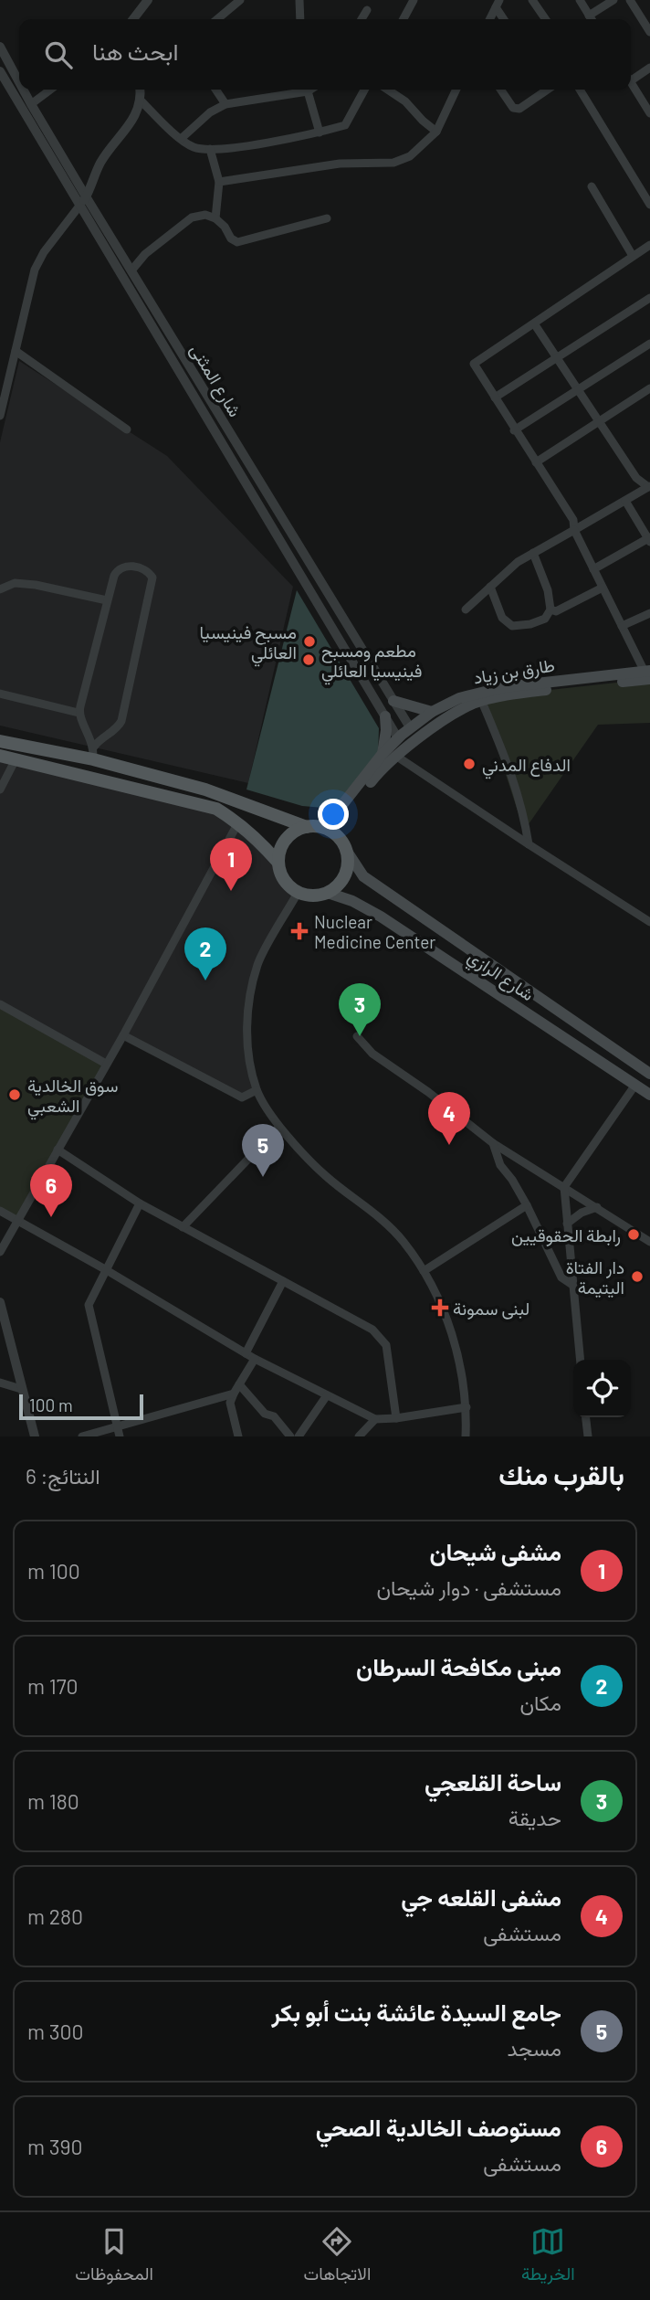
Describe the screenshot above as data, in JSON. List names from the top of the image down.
{
  "streets": {
    "main road": ["طارق بن زياد", "شارع الرازي"],
    "street": ["شارع المثنى"]
  },
  "crossings": [
    ["شارع المثنى", "طارق بن زياد"]
  ],
  "places": {
    "other": [
      "مسبح فينيسيا العائلي",
      "مطعم ومسبح فينيسيا العائلي",
      "الدفاع المدني",
      "سوق الخالدية الشعبي",
      "رابطة الحقوقيين",
      "دار الفتاة اليتيمة"
    ],
    "health": ["Nuclear Medicine Center", "لبنى سمونة"]
  },
  "scale_bar": "100 m",
  "page": {
    "search": "ابحث هنا",
    "pins": [
      "1",
      "2",
      "3",
      "4",
      "5",
      "6"
    ],
    "scale": "100 m",
    "heading": ["بالقرب منك", "النتائج: 6"],
    "list": [
      {
        "mark": "1",
        "name": "مشفى شيحان",
        "note": "مستشفى · دوار شيحان",
        "value": "100 m"
      },
      {
        "mark": "2",
        "name": "مبنى مكافحة السرطان",
        "note": "مكان",
        "value": "170 m"
      },
      {
        "mark": "3",
        "name": "ساحة القلعجي",
        "note": "حديقة",
        "value": "180 m"
      },
      {
        "mark": "4",
        "name": "مشفى القلعه جي",
        "note": "مستشفى",
        "value": "280 m"
      },
      {
        "mark": "5",
        "name": "جامع السيدة عائشة بنت أبو بكر",
        "note": "مسجد",
        "value": "300 m"
      },
      {
        "mark": "6",
        "name": "مستوصف الخالدية الصحي",
        "note": "مستشفى",
        "value": "390 m"
      }
    ],
    "nav": ["الخريطة", "الاتجاهات", "المحفوظات"]
  }
}
